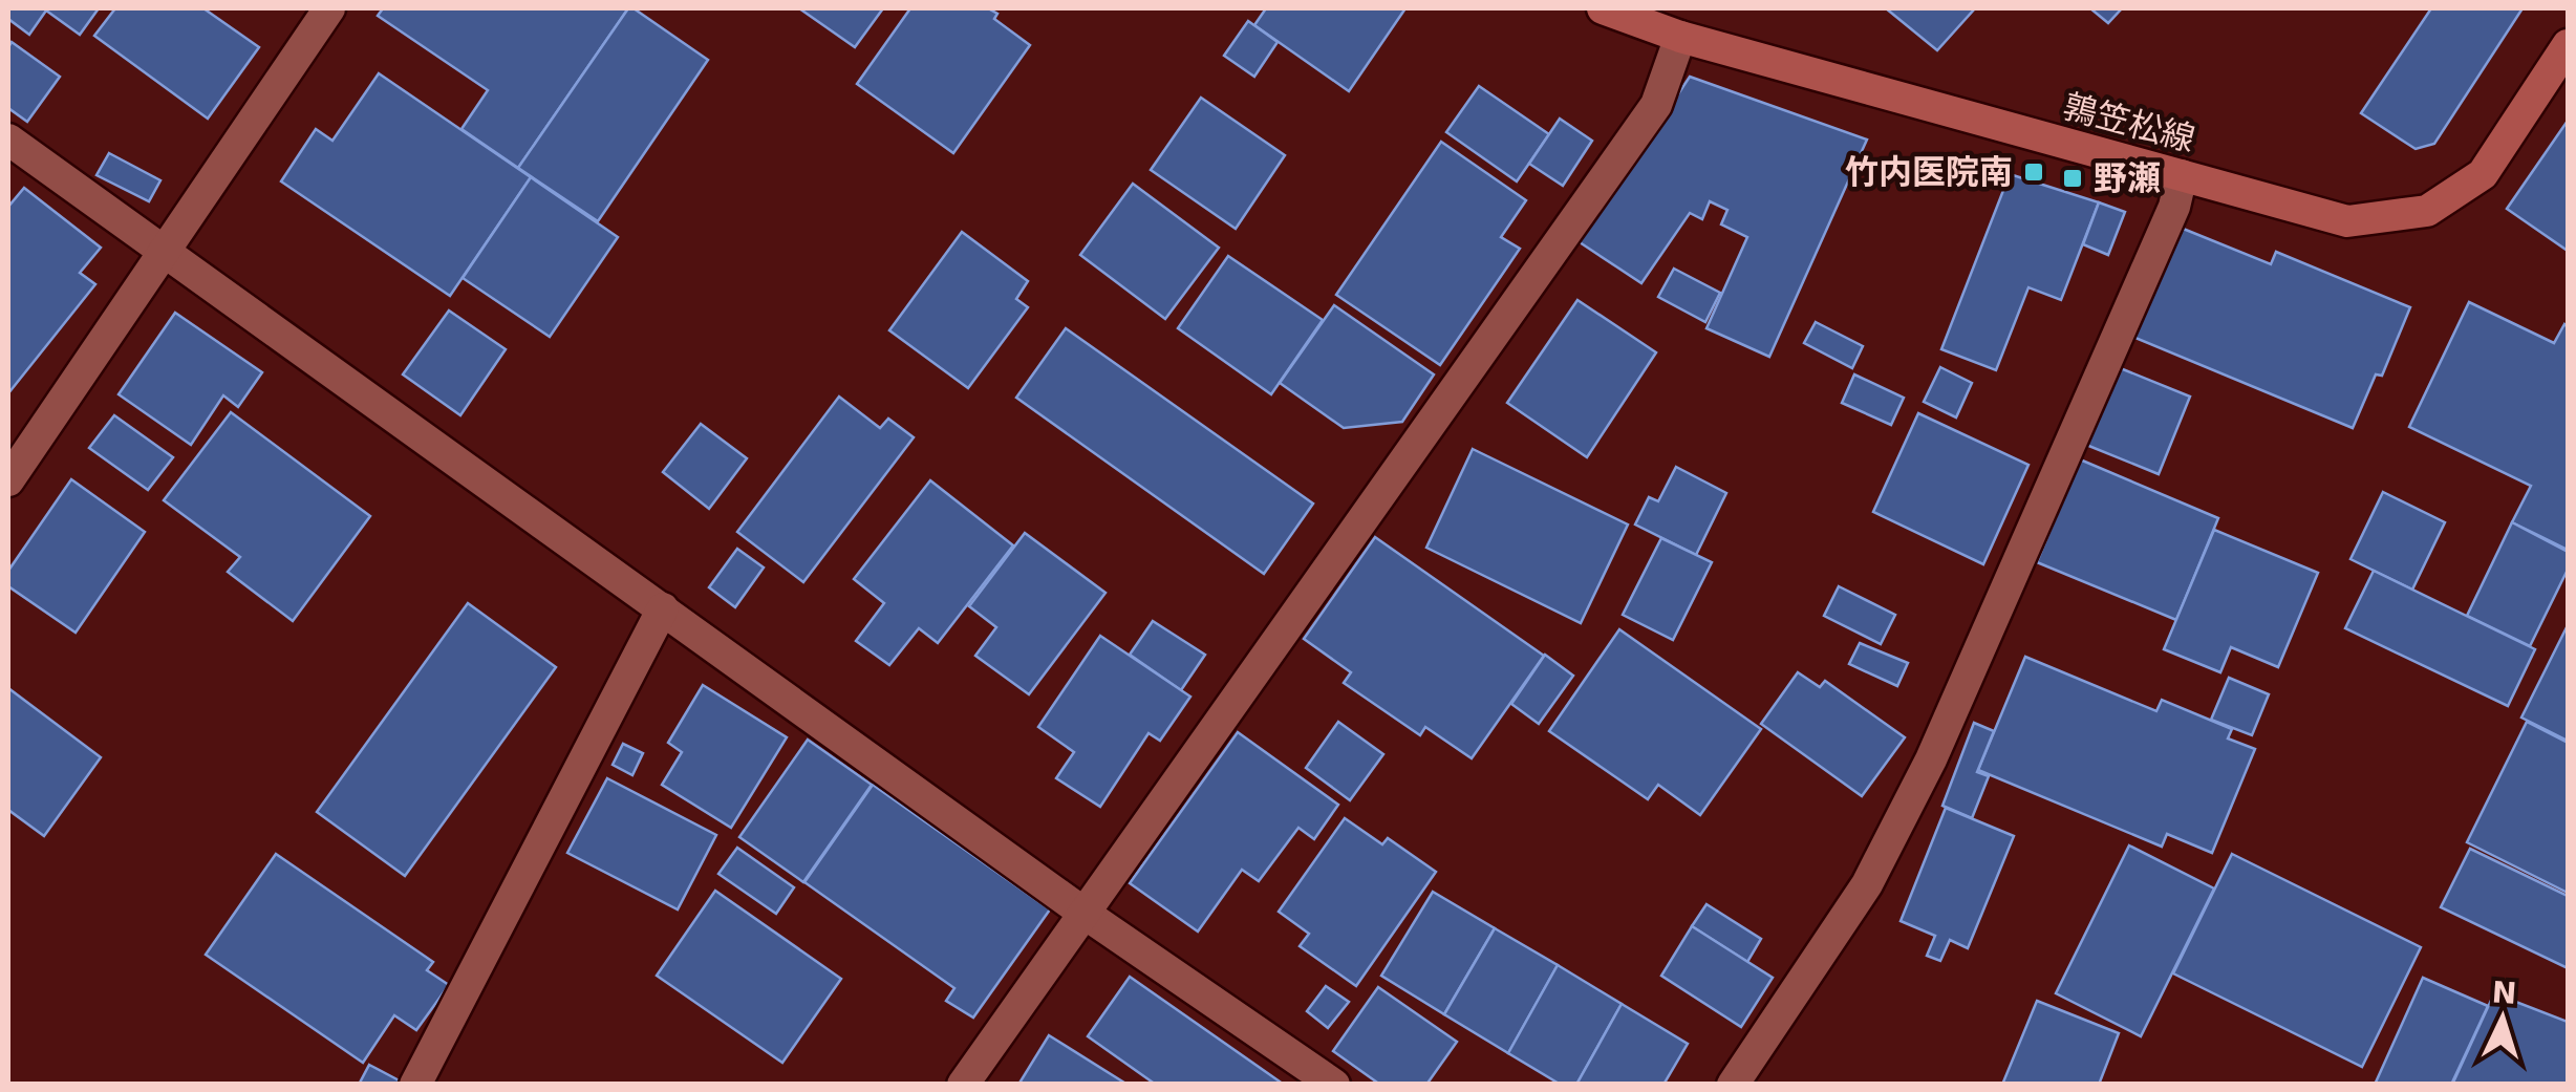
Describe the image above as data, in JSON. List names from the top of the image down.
{
  "streets": {
    "main road": ["鶉笠松線"]
  },
  "places": {
    "transit": ["竹内医院南", "野瀬"]
  },
  "north": "top"
}
